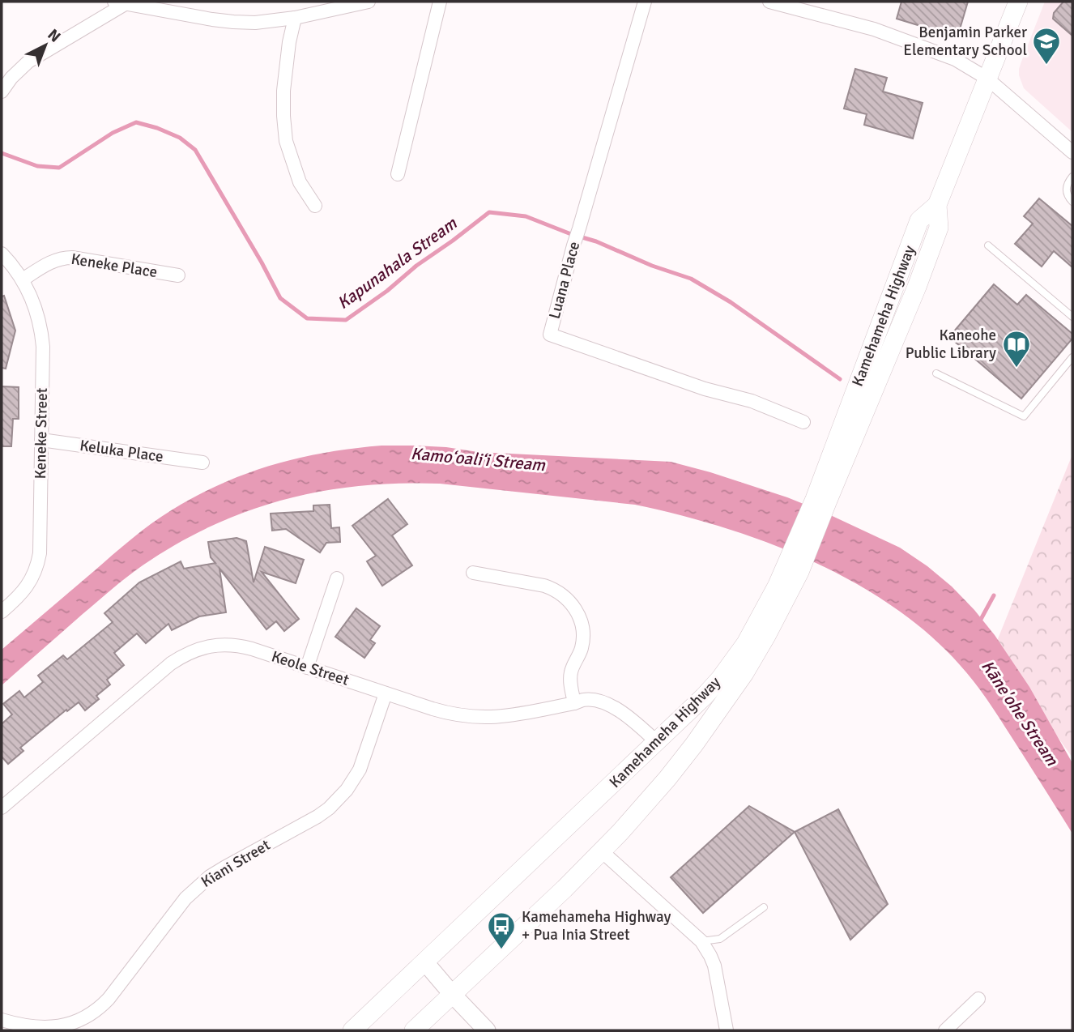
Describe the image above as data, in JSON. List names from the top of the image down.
{
  "streets": {
    "main road": ["Kamehameha Highway"],
    "street": [
      "Keneke Place",
      "Luana Place",
      "Keneke Street",
      "Keluka Place",
      "Keole Street",
      "Kiani Street"
    ]
  },
  "crossings": [
    ["Keneke Place", "Keneke Street"],
    ["Kamehameha Highway", "Keole Street"],
    ["Keneke Street", "Keluka Place"],
    ["Keole Street", "Kiani Street"]
  ],
  "water": ["Kapunahala Stream", "Kamoʻoaliʻi Stream", "Kāne'ohe Stream"],
  "places": {
    "school or university": ["Benjamin Parker Elementary School"],
    "library": ["Kaneohe Public Library"],
    "bus stop": ["Kamehameha Highway + Pua Inia Street"]
  },
  "north": "top right"
}
